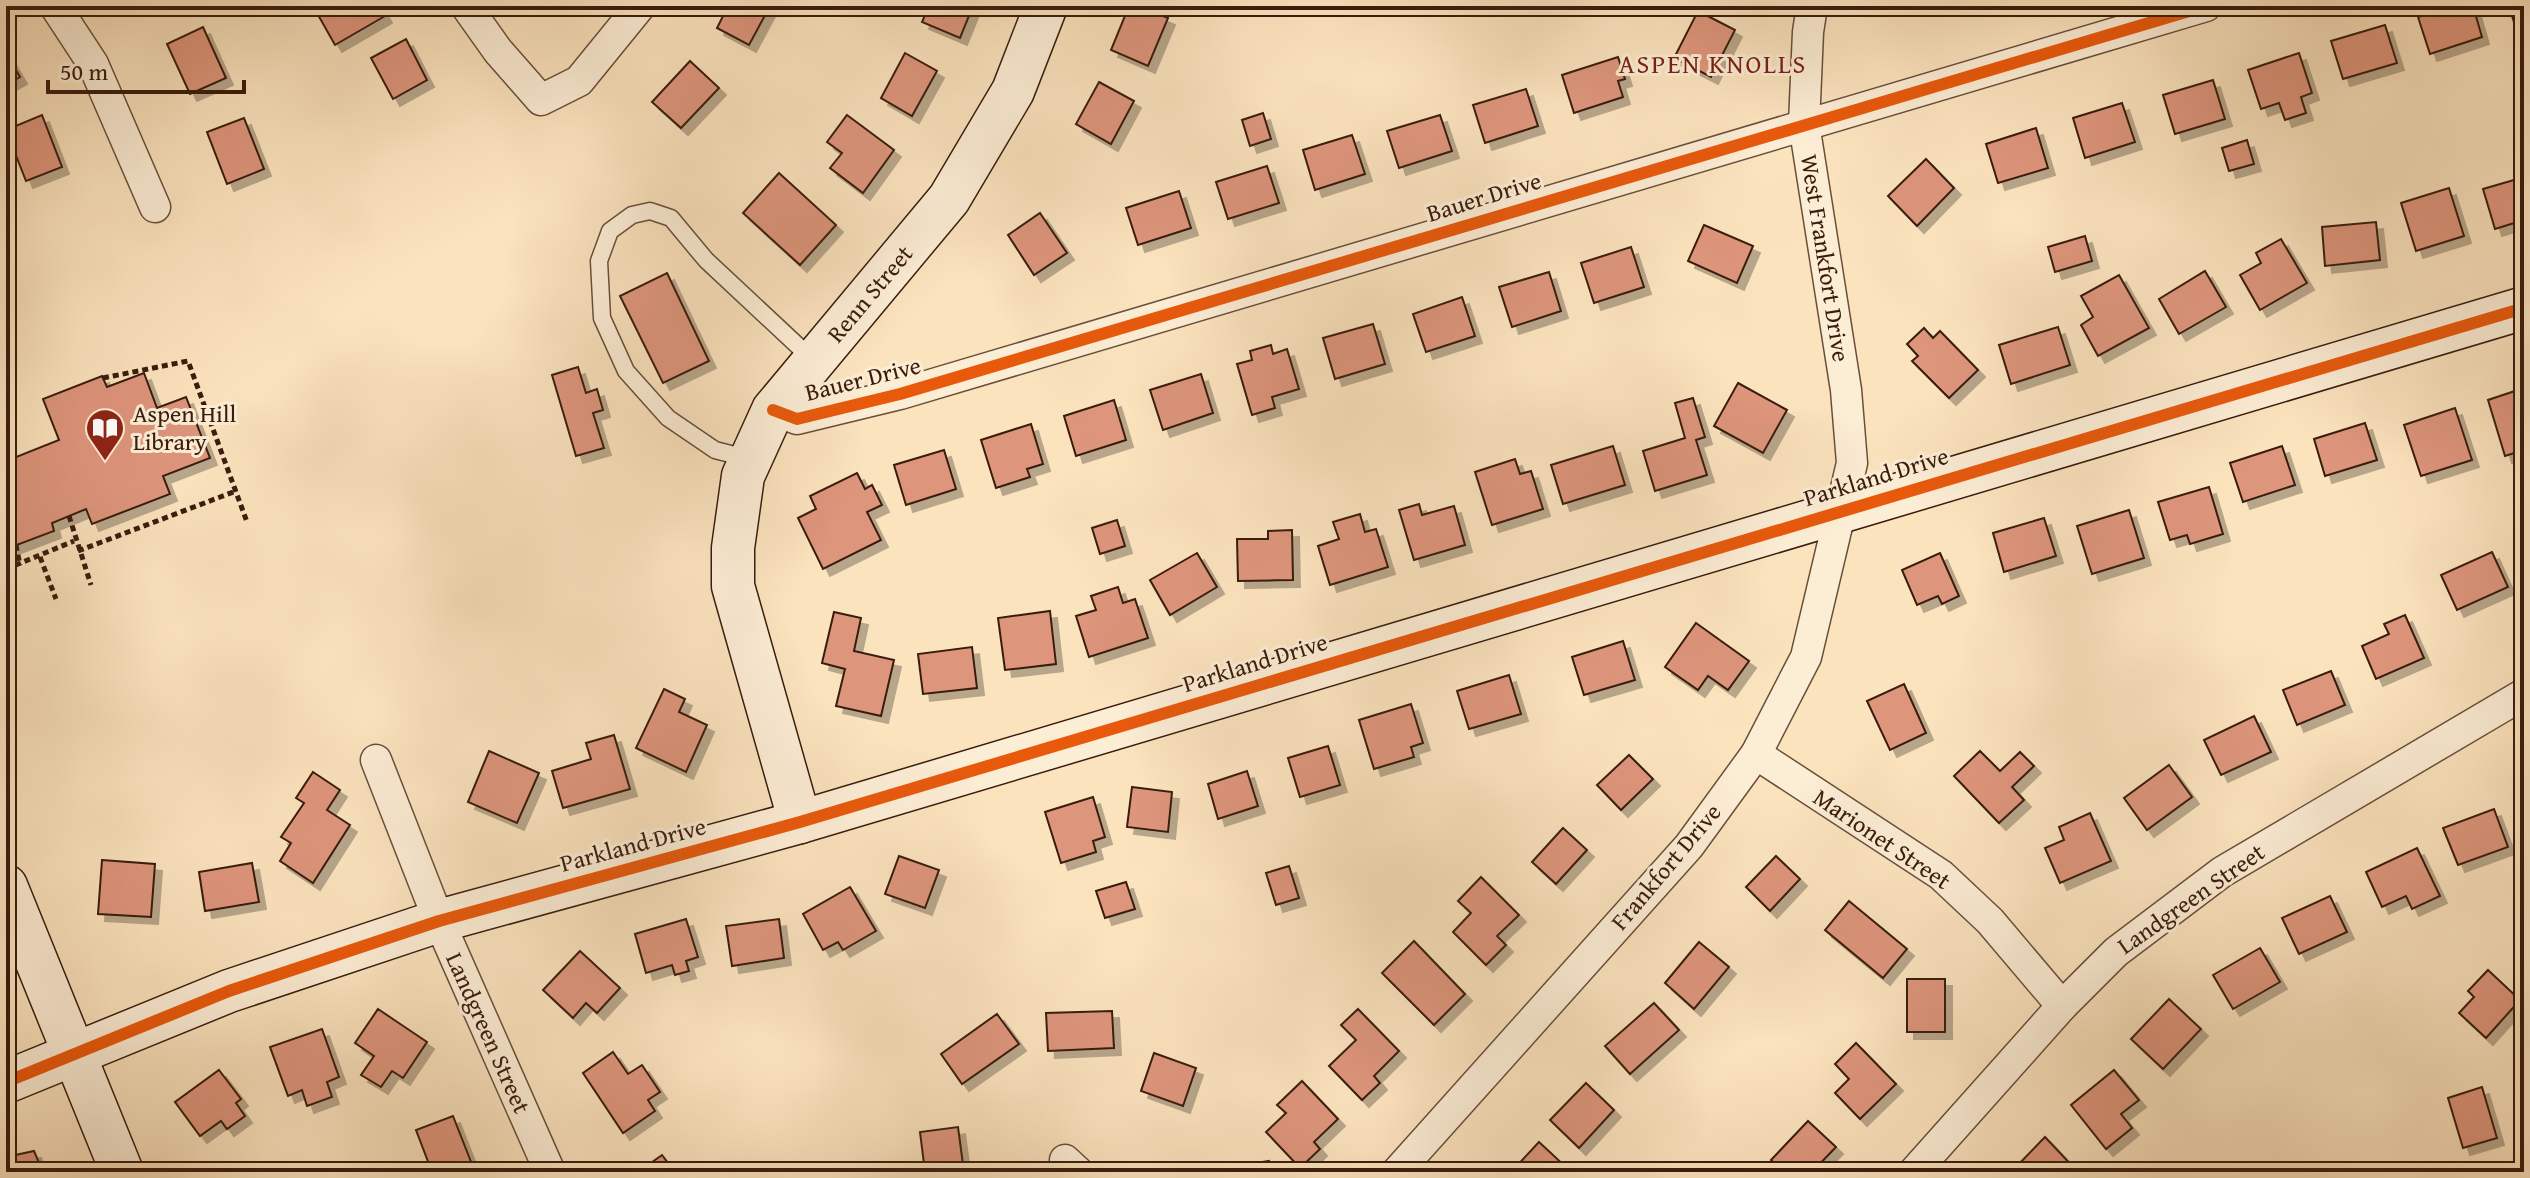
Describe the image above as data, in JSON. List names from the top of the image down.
{
  "streets": {
    "street": [
      "Bauer Drive",
      "West Frankfort Drive",
      "Renn Street",
      "Parkland Drive",
      "Marionet Street",
      "Frankfort Drive",
      "Landgreen Street"
    ]
  },
  "crossings": [
    ["Bauer Drive", "West Frankfort Drive"],
    ["Bauer Drive", "Renn Street"],
    ["West Frankfort Drive", "Parkland Drive"],
    ["West Frankfort Drive", "Frankfort Drive"],
    ["Renn Street", "Parkland Drive"],
    ["Parkland Drive", "Frankfort Drive"],
    ["Parkland Drive", "Landgreen Street"],
    ["Marionet Street", "Frankfort Drive"],
    ["Marionet Street", "Landgreen Street"]
  ],
  "districts": ["ASPEN KNOLLS"],
  "places": {
    "library": ["Aspen Hill Library"]
  },
  "scale_bar": "50 m"
}
